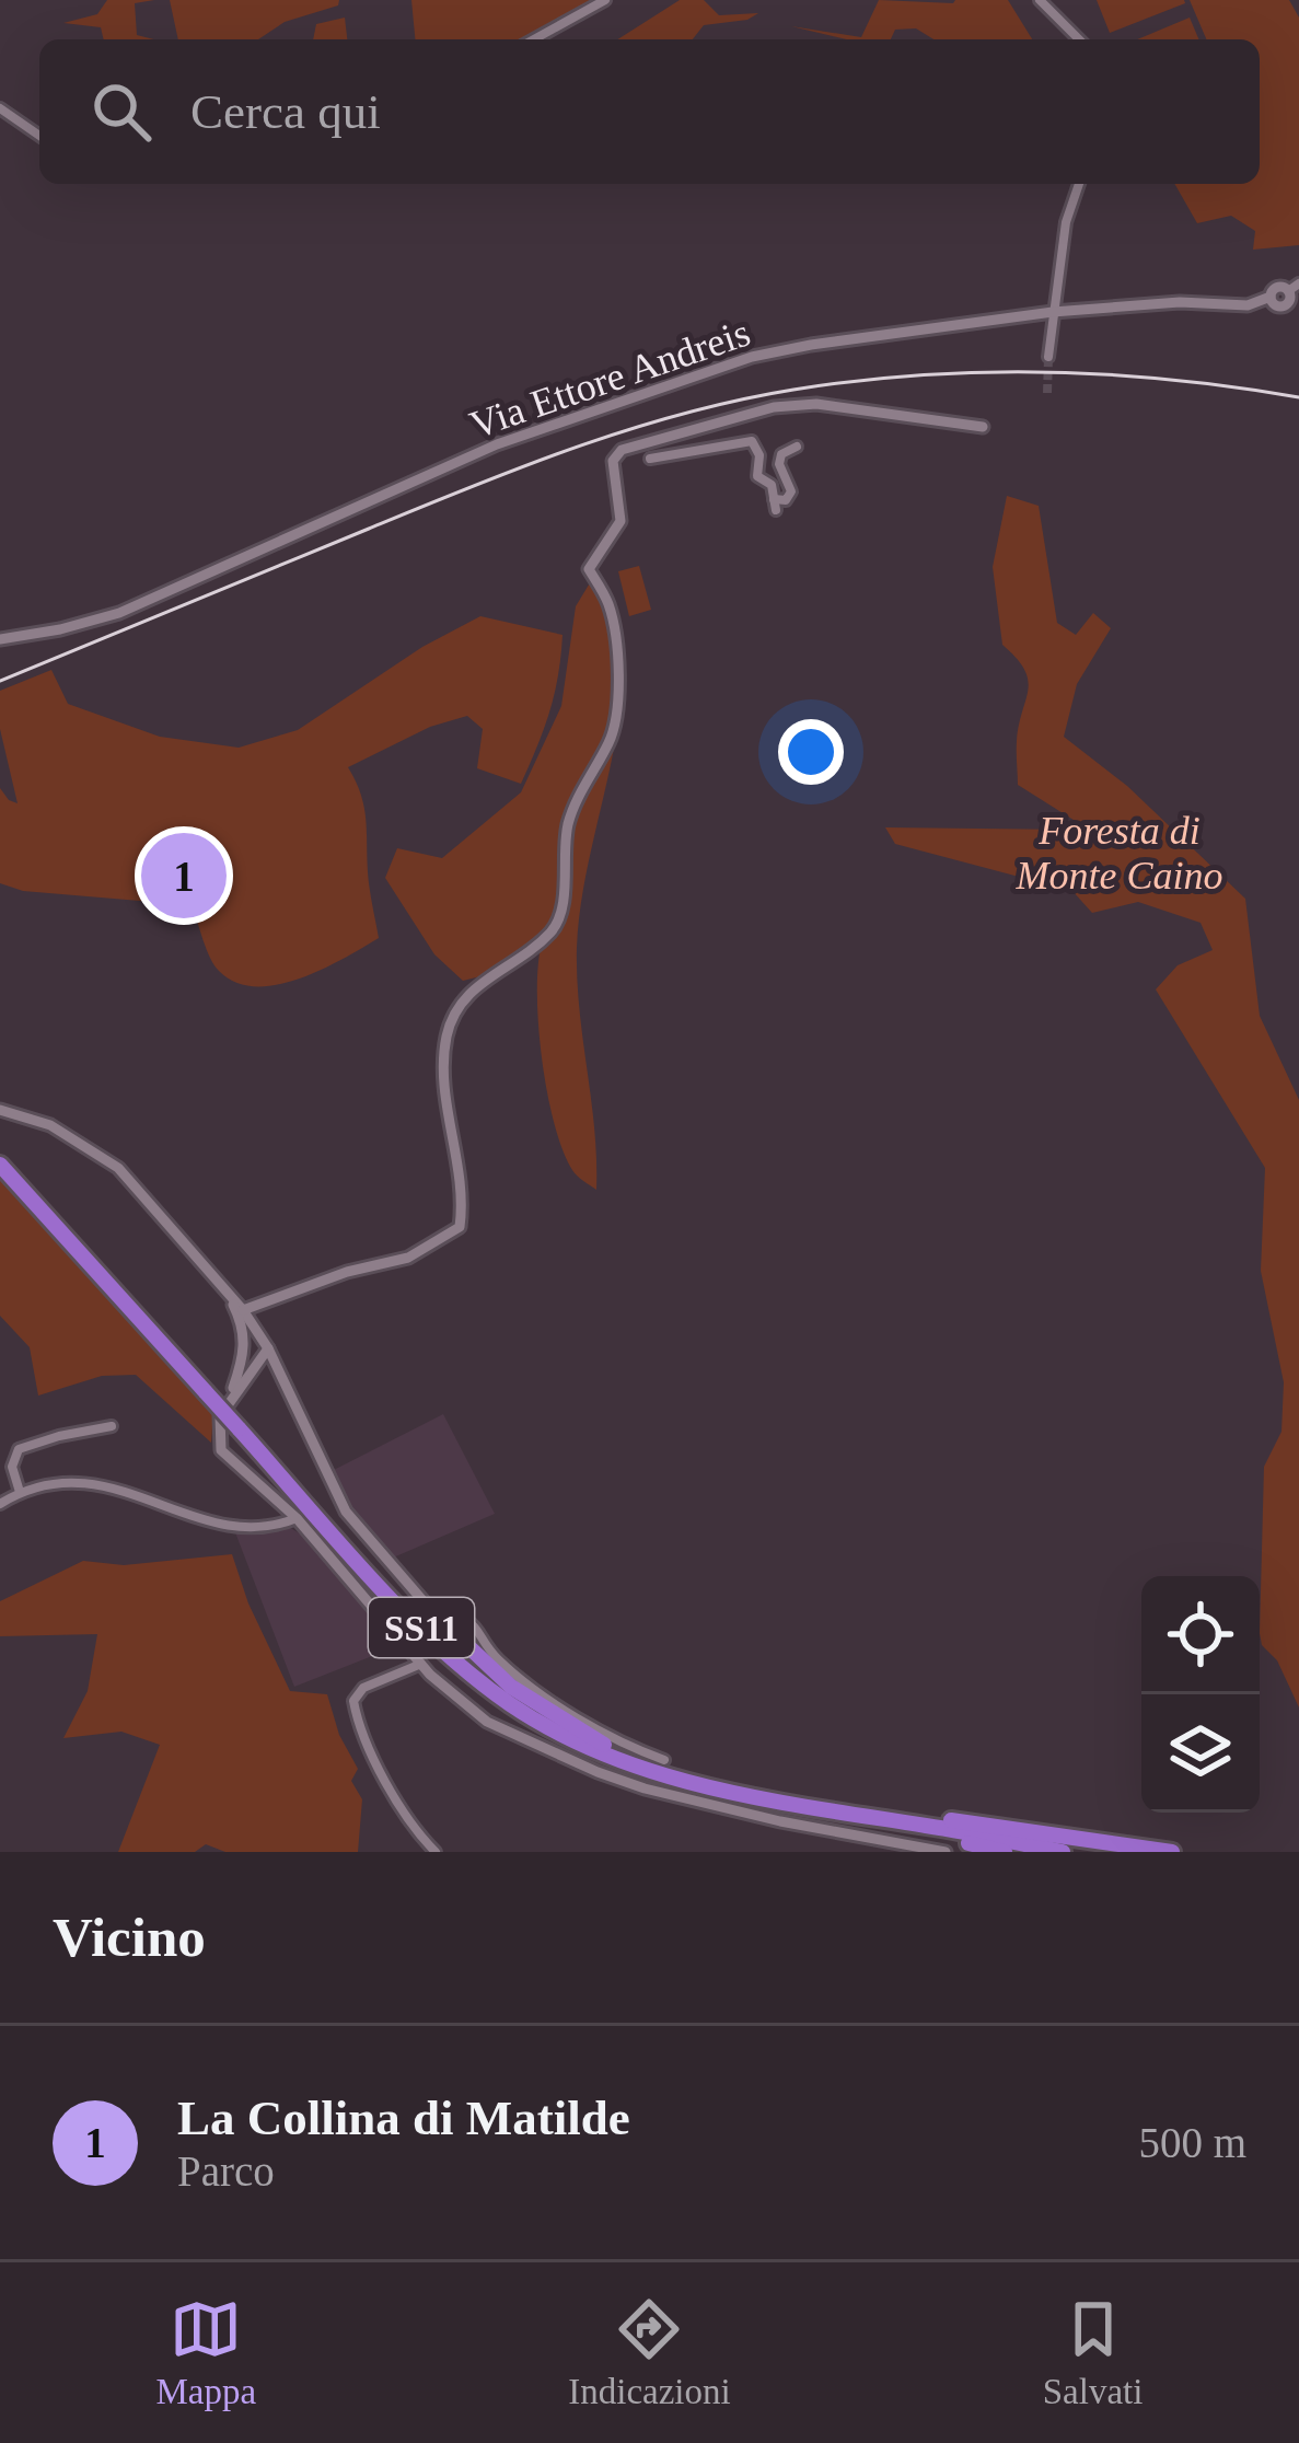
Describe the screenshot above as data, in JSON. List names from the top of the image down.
{
  "streets": {
    "highway": ["SS11"],
    "street": ["Via Ettore Andreis"]
  },
  "parks": ["Foresta di Monte Caino"],
  "page": {
    "search": "Cerca qui",
    "pins": "1",
    "heading": "Vicino",
    "list": [
      {
        "mark": "1",
        "name": "La Collina di Matilde",
        "note": "Parco",
        "value": "500 m"
      }
    ],
    "nav": ["Mappa", "Indicazioni", "Salvati"]
  }
}
